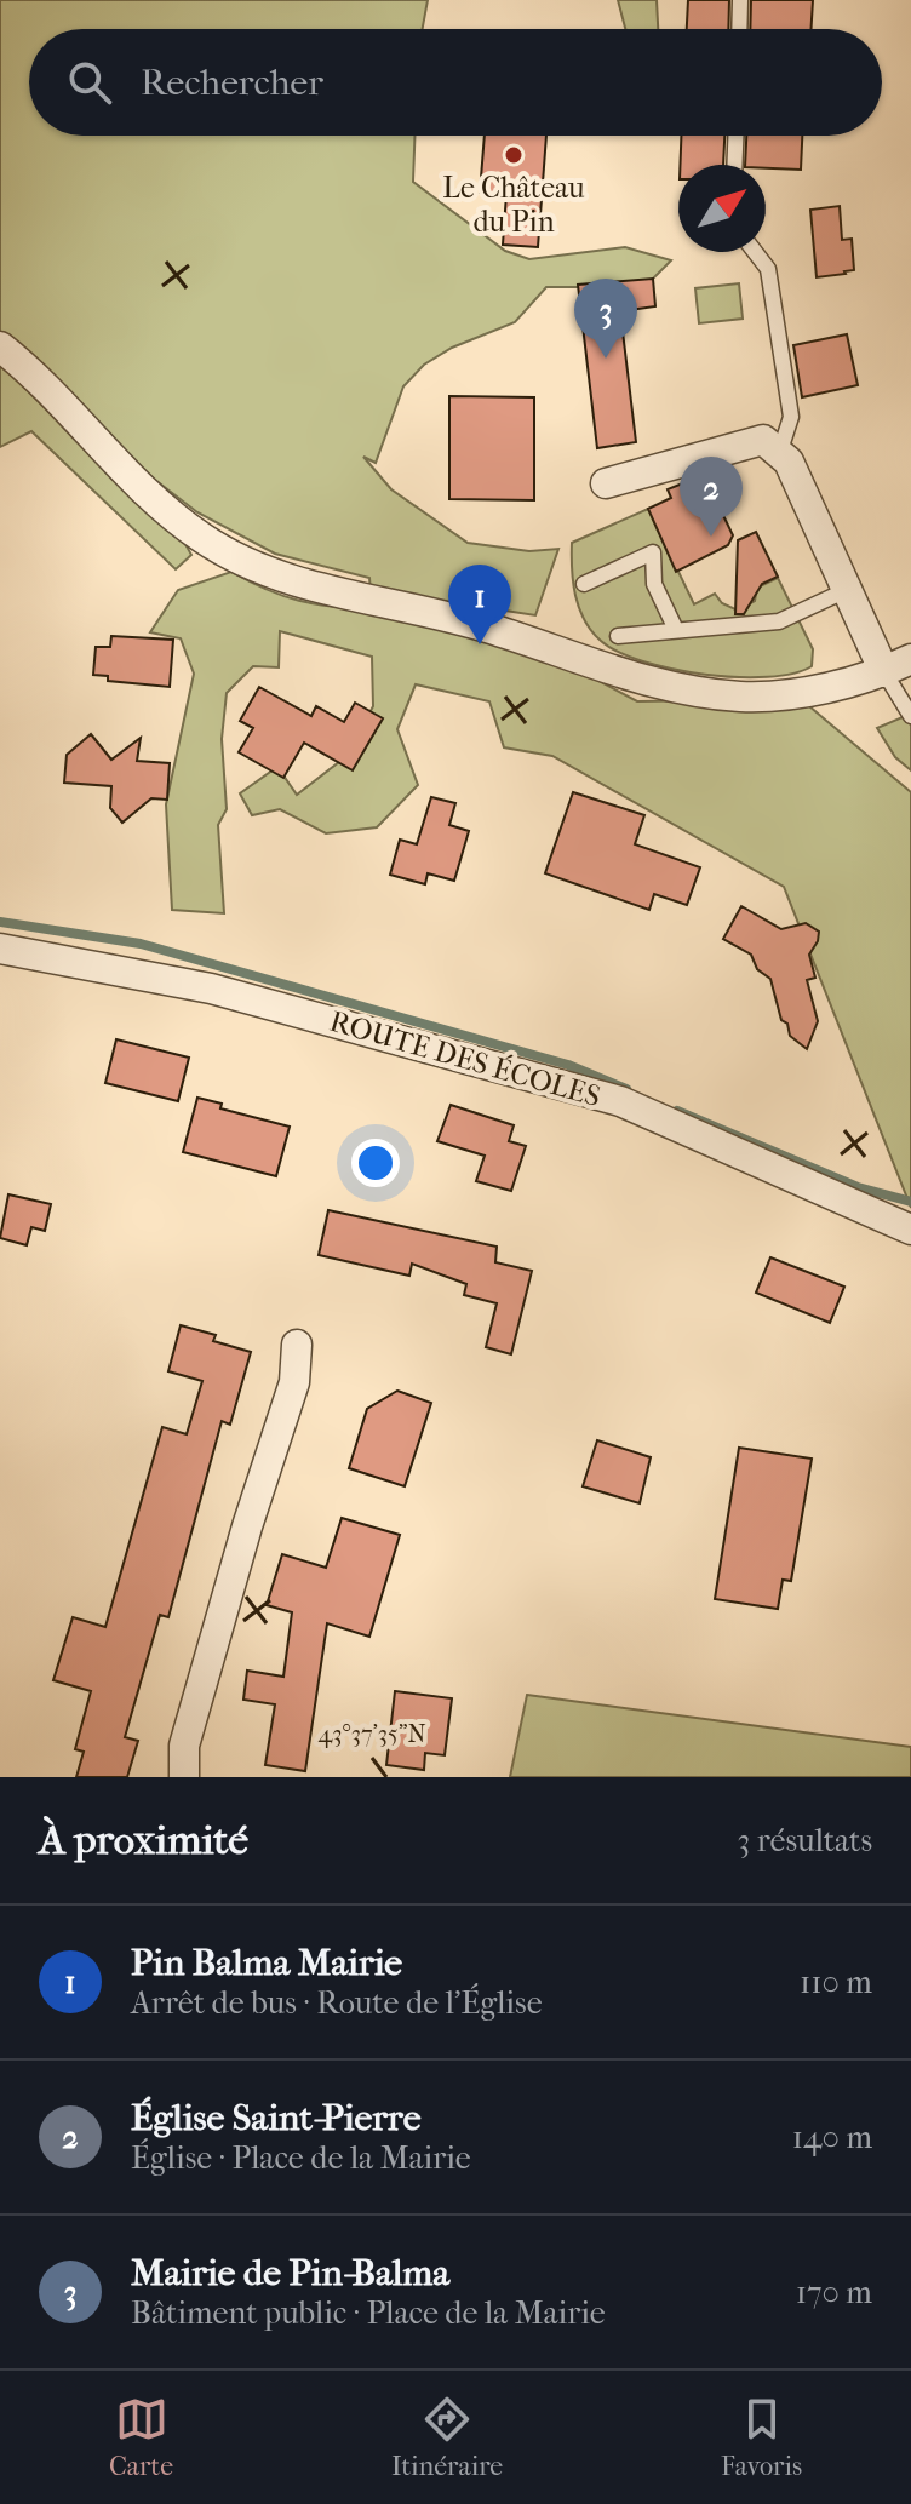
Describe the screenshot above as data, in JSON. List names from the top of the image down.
{
  "streets": {
    "street": ["ROUTE DES ÉCOLES"]
  },
  "places": ["Le Château du Pin"],
  "north": "top right",
  "page": {
    "search": "Rechercher",
    "pins": ["3", "2", "1"],
    "heading": ["À proximité", "3 résultats"],
    "list": [
      {
        "mark": "1",
        "name": "Pin Balma Mairie",
        "note": "Arrêt de bus · Route de l'Église",
        "value": "110 m"
      },
      {
        "mark": "2",
        "name": "Église Saint-Pierre",
        "note": "Église · Place de la Mairie",
        "value": "140 m"
      },
      {
        "mark": "3",
        "name": "Mairie de Pin-Balma",
        "note": "Bâtiment public · Place de la Mairie",
        "value": "170 m"
      }
    ],
    "nav": ["Carte", "Itinéraire", "Favoris"]
  },
  "coordinates": ["43°37'35\"N"]
}
